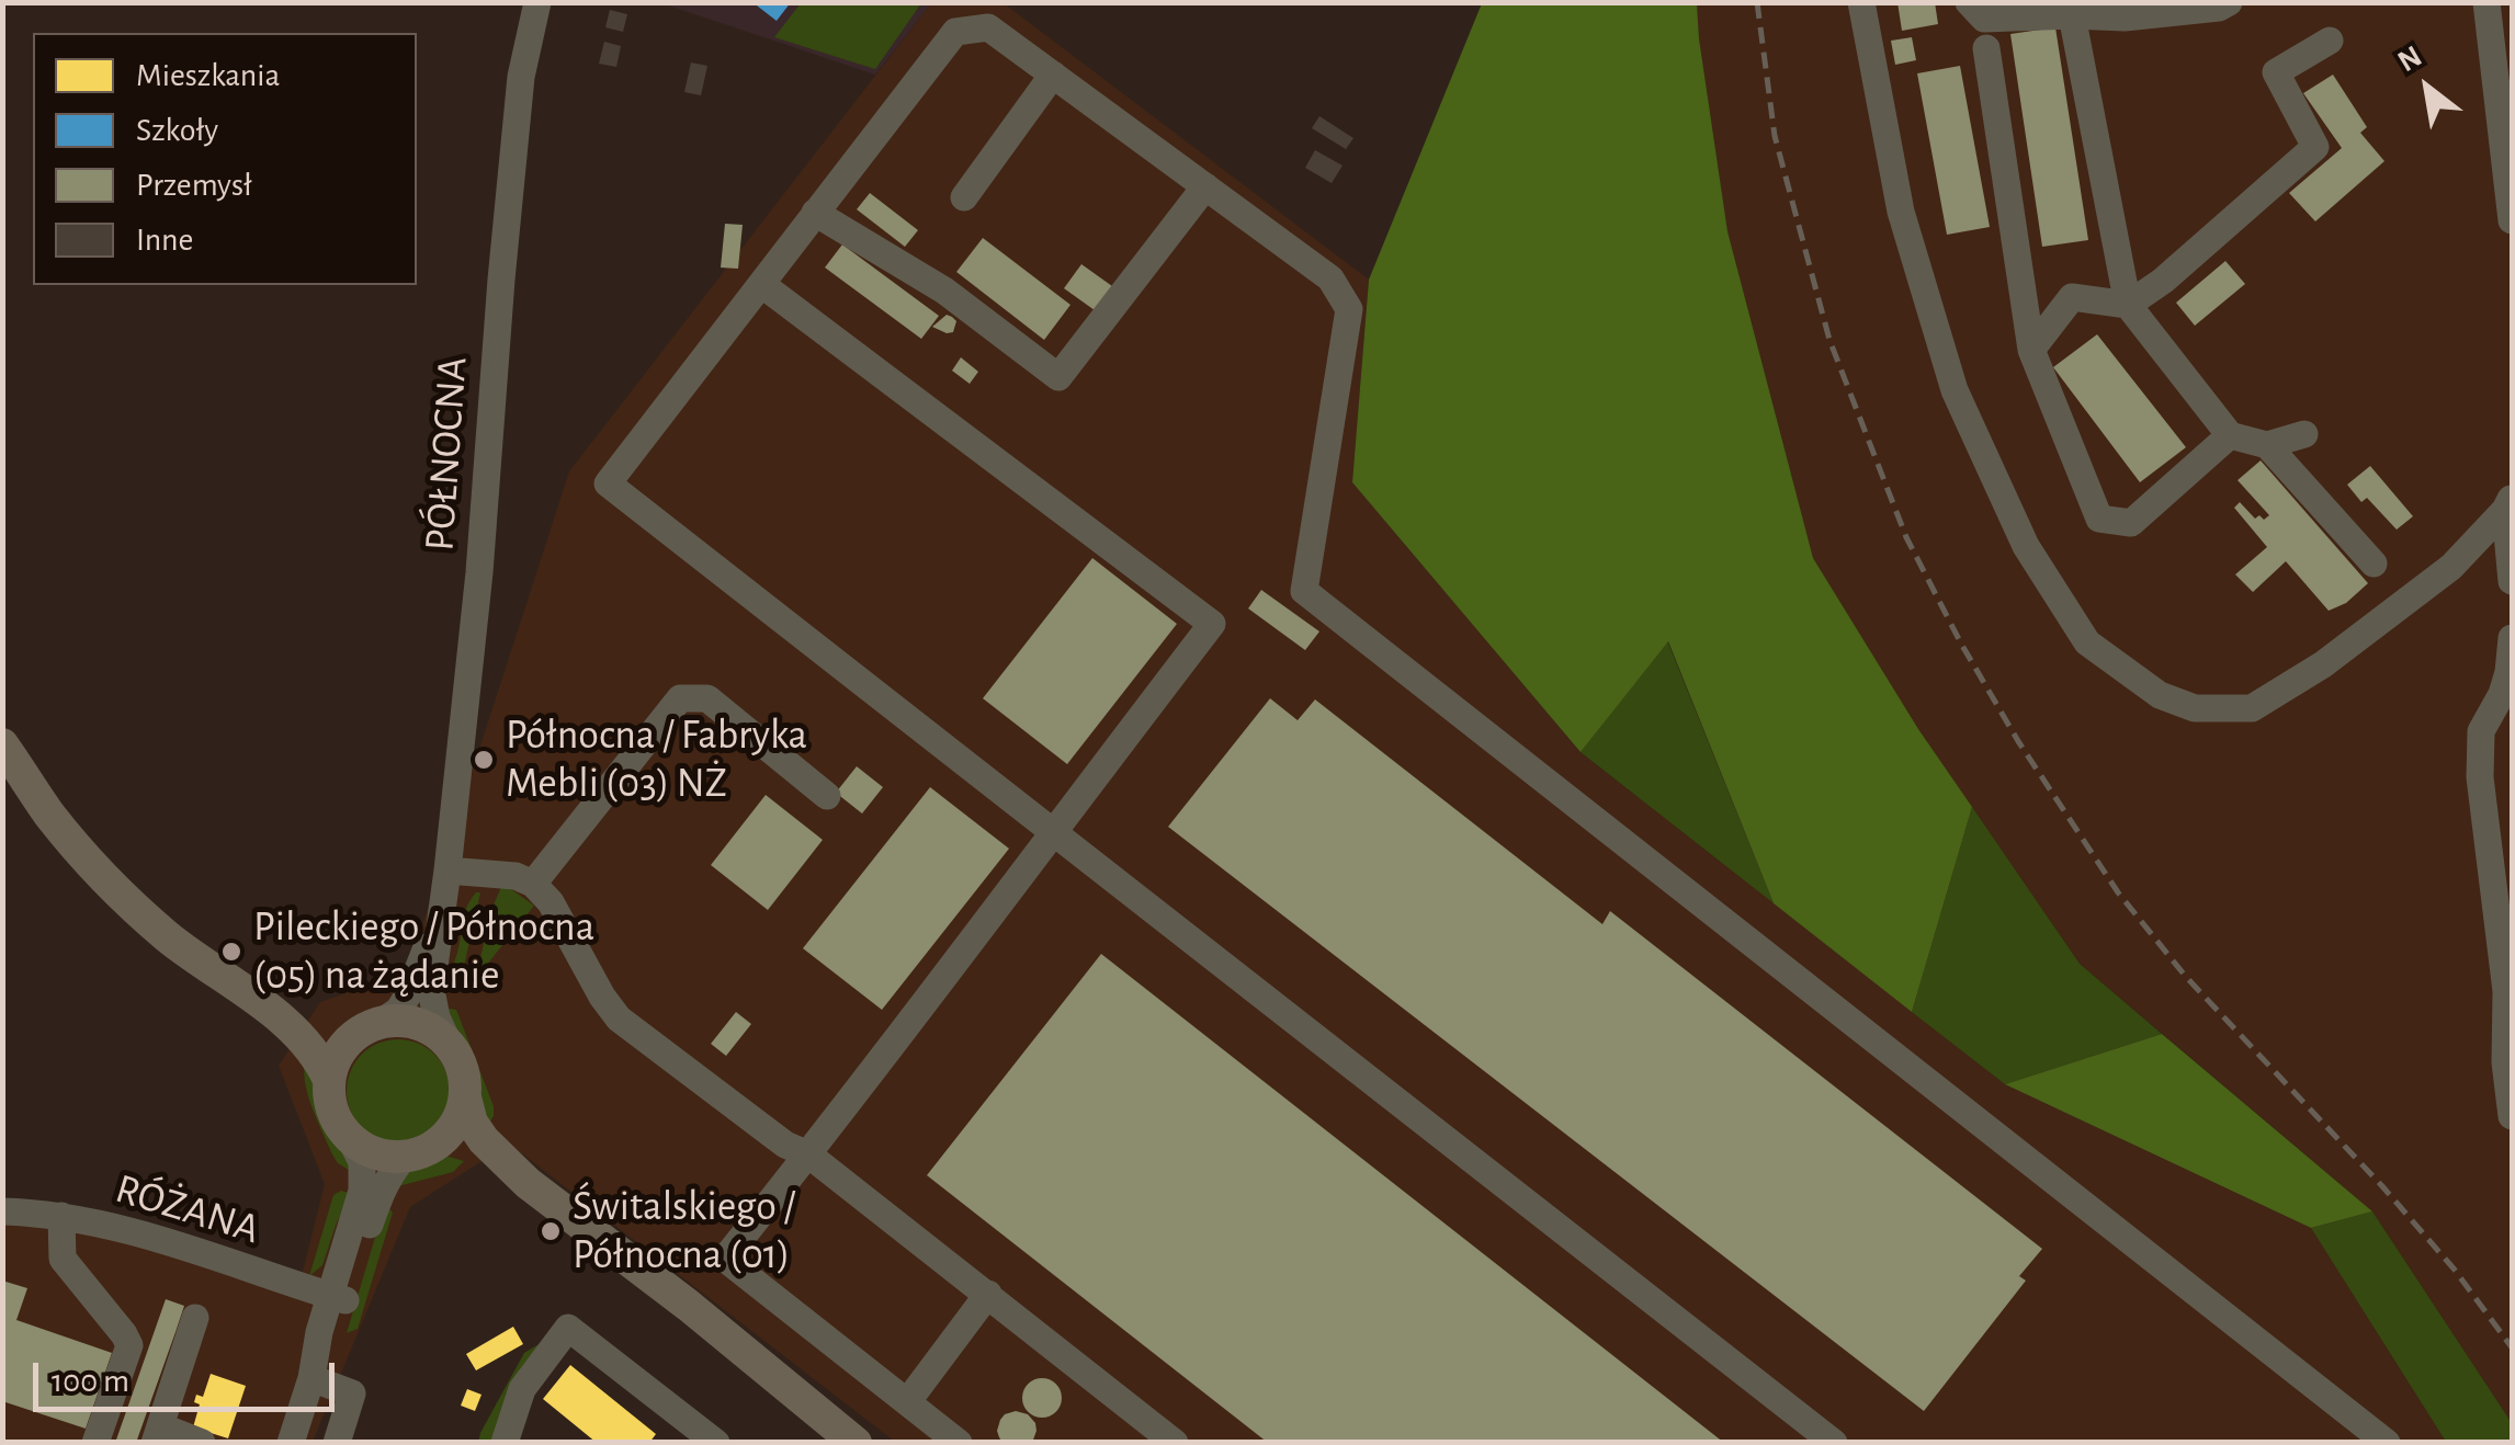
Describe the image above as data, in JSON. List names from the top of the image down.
{
  "streets": {
    "street": ["PÓŁNOCNA", "RÓŻANA"]
  },
  "places": ["Północna / Fabryka Mebli (03) NŻ", "Pileckiego / Północna (05) na żądanie", "Świtalskiego / Północna (01)"],
  "legend": [
    "Mieszkania",
    "Szkoły",
    "Przemysł",
    "Inne"
  ],
  "scale_bar": "100 m",
  "north": "top left"
}
